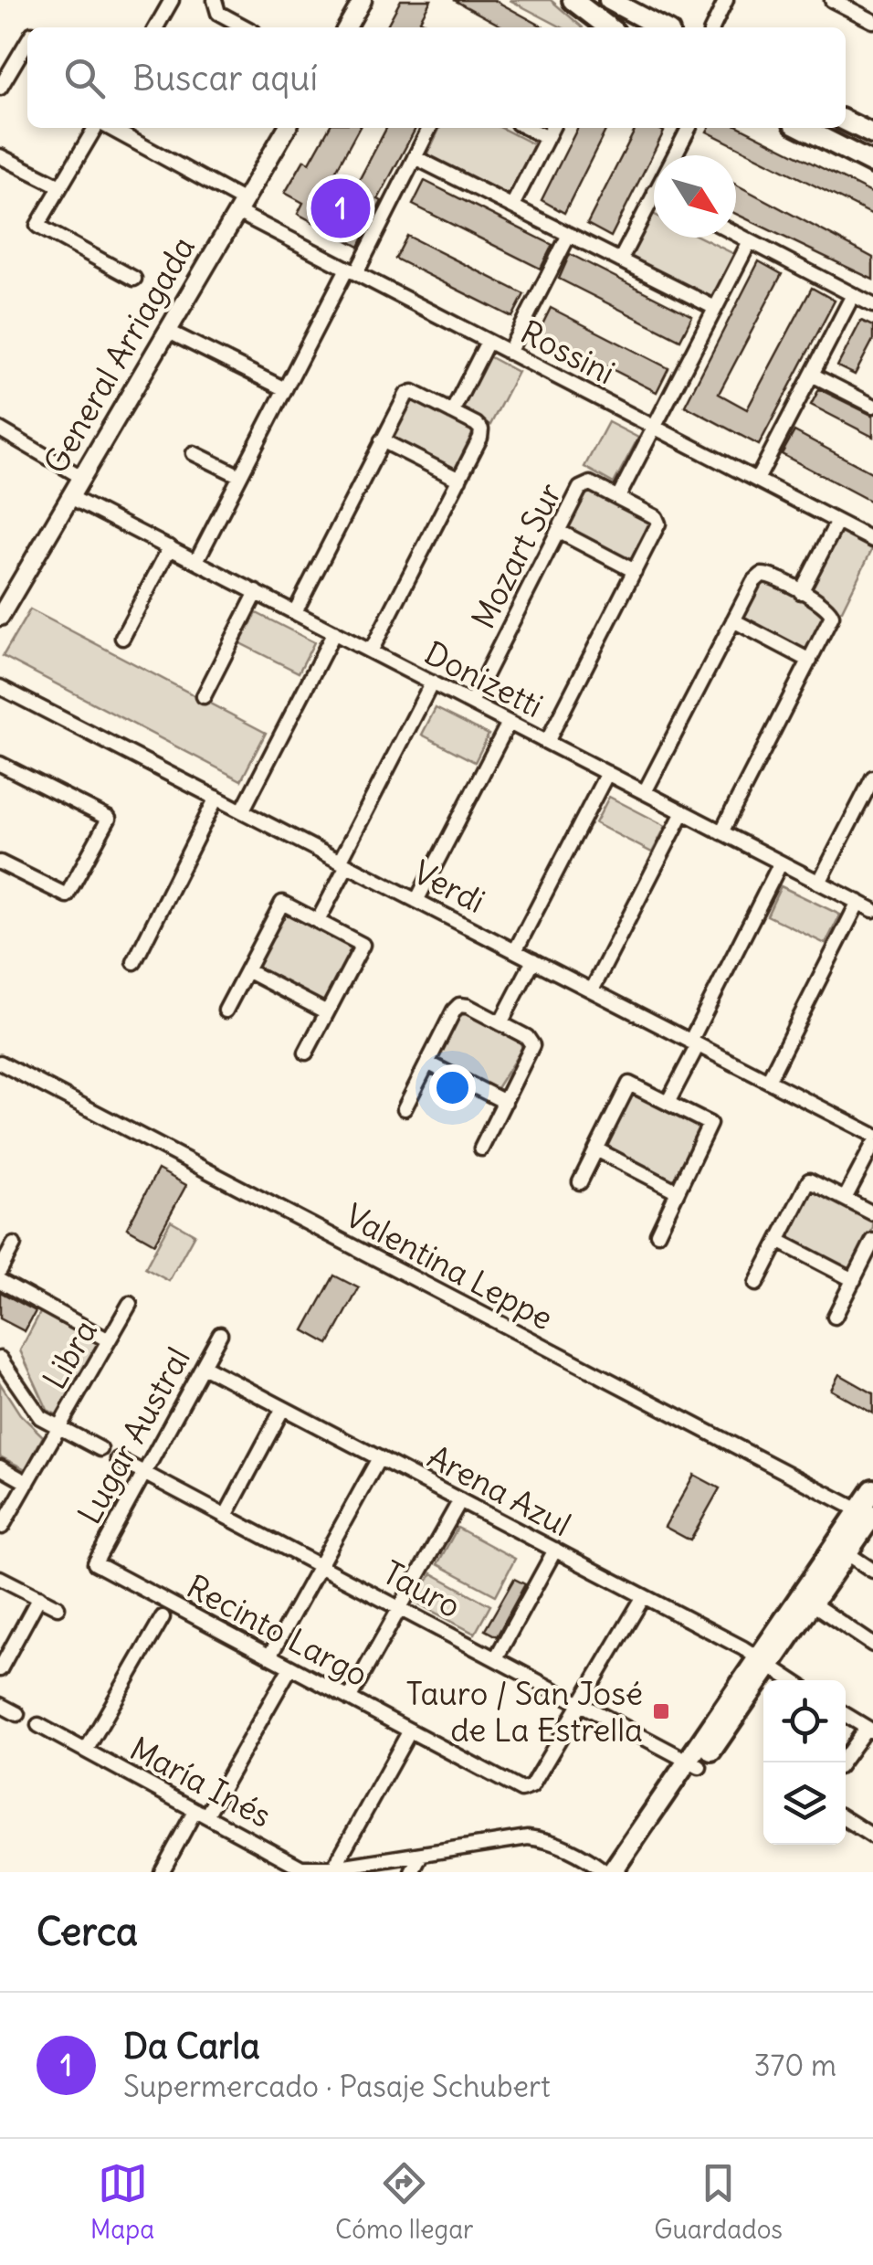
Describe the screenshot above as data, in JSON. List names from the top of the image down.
{
  "streets": {
    "street": [
      "Rossini",
      "General Arriagada",
      "Mozart Sur",
      "Donizetti",
      "Verdi",
      "Valentina Leppe",
      "Libra",
      "Lugar Austral",
      "Arena Azul",
      "Tauro",
      "Recinto Largo",
      "María Inés"
    ]
  },
  "crossings": [
    ["Rossini", "General Arriagada"],
    ["General Arriagada", "Donizetti"],
    ["Mozart Sur", "Donizetti"],
    ["Lugar Austral", "Arena Azul"],
    ["Lugar Austral", "Tauro"],
    ["Lugar Austral", "Recinto Largo"],
    ["Tauro", "Recinto Largo"]
  ],
  "places": {
    "transit": ["Tauro / San José de La Estrella"]
  },
  "north": "bottom right",
  "page": {
    "search": "Buscar aquí",
    "pins": "1",
    "heading": "Cerca",
    "list": [
      {
        "mark": "1",
        "name": "Da Carla",
        "note": "Supermercado · Pasaje Schubert",
        "value": "370 m"
      }
    ],
    "nav": ["Mapa", "Cómo llegar", "Guardados"]
  }
}
